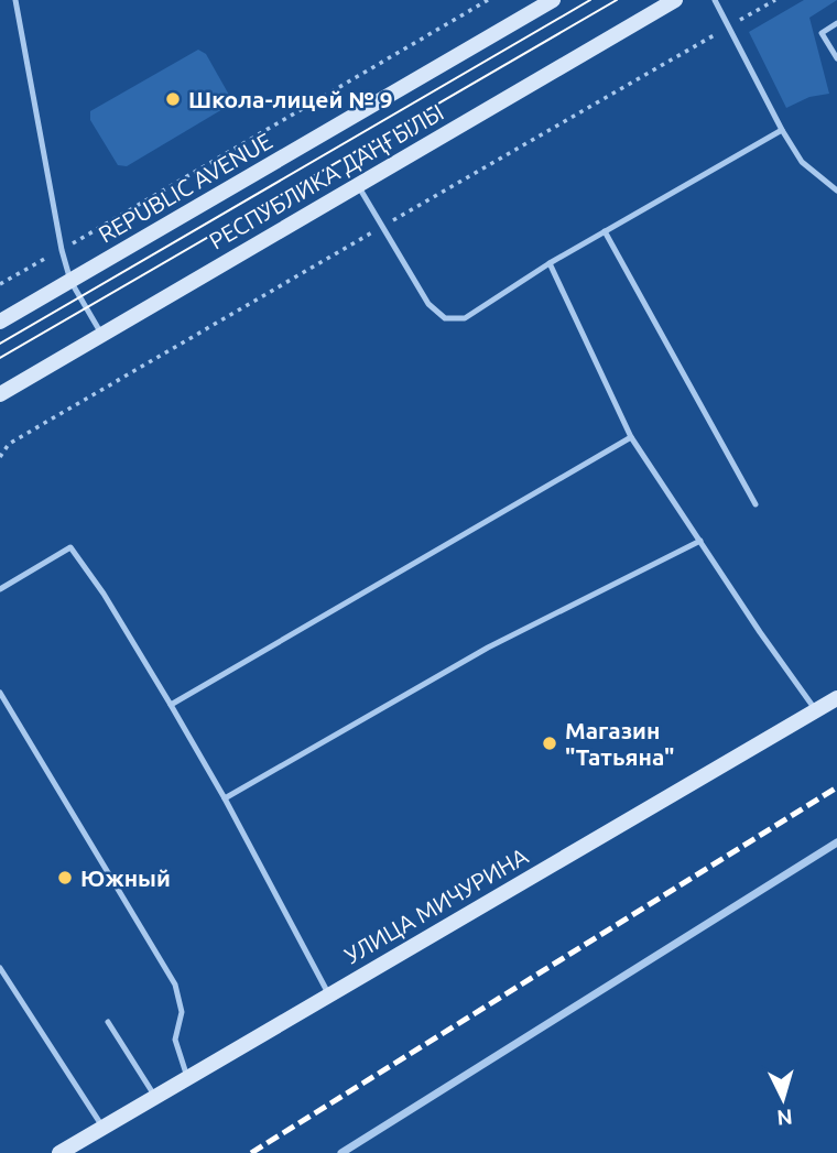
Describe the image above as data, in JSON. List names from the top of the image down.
{
  "streets": {
    "main road": ["РЕСПУБЛИКА ДАҢҒЫЛЫ", "REPUBLIC AVENUE", "УЛИЦА МИЧУРИНА"]
  },
  "places": ["Школа-лицей № 9", "Магазин \"Татьяна\"", "Южный"],
  "north": "bottom"
}
